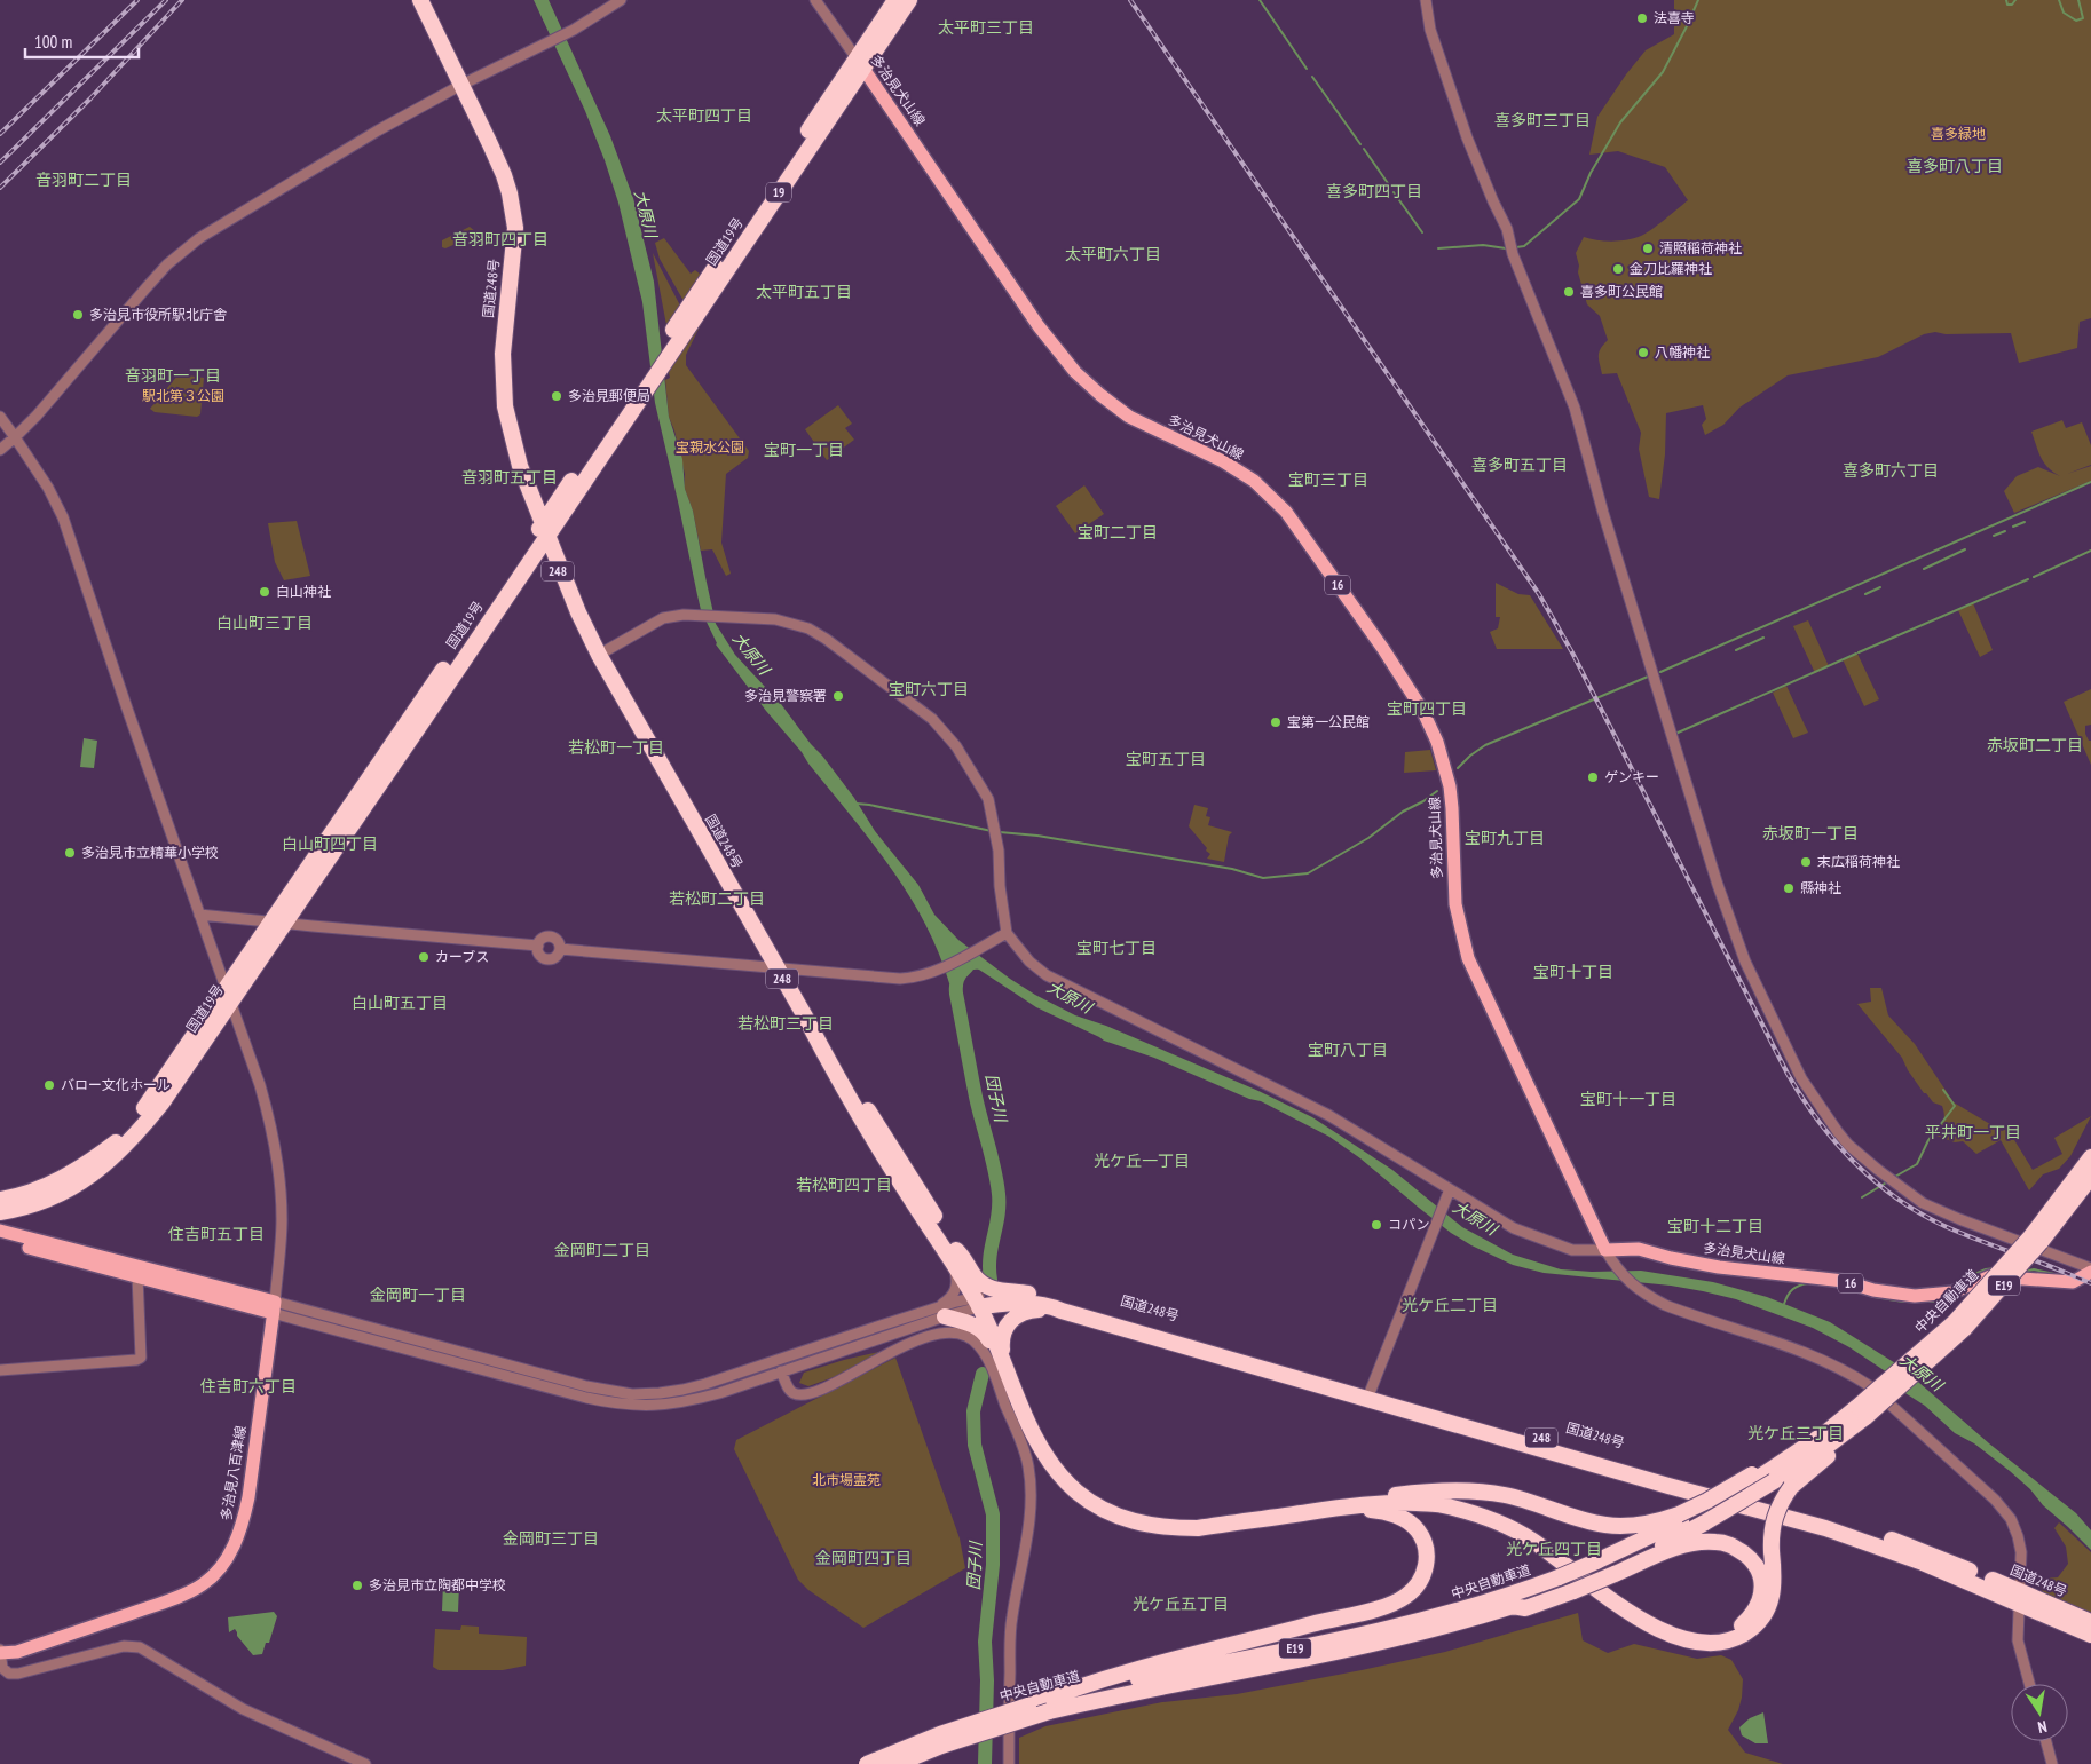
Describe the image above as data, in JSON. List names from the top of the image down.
{
  "streets": {
    "highway": [
      "19",
      "国道19号",
      "国道248号",
      "248",
      "E19",
      "中央自動車道"
    ],
    "main road": ["多治見犬山線", "16", "多治見八百津線"]
  },
  "crossings": [
    ["多治見犬山線", "国道19号"],
    ["国道19号", "国道248号"],
    ["国道19号", "248"],
    ["国道248号", "248"]
  ],
  "districts": [
    "太平町三丁目",
    "太平町四丁目",
    "喜多町三丁目",
    "喜多町八丁目",
    "音羽町二丁目",
    "喜多町四丁目",
    "音羽町四丁目",
    "太平町六丁目",
    "太平町五丁目",
    "音羽町一丁目",
    "宝町一丁目",
    "喜多町五丁目",
    "喜多町六丁目",
    "音羽町五丁目",
    "宝町三丁目",
    "宝町二丁目",
    "白山町三丁目",
    "宝町六丁目",
    "宝町四丁目",
    "赤坂町二丁目",
    "若松町一丁目",
    "宝町五丁目",
    "赤坂町一丁目",
    "宝町九丁目",
    "白山町四丁目",
    "若松町二丁目",
    "宝町七丁目",
    "宝町十丁目",
    "白山町五丁目",
    "若松町三丁目",
    "宝町八丁目",
    "宝町十一丁目",
    "平井町一丁目",
    "光ケ丘一丁目",
    "若松町四丁目",
    "宝町十二丁目",
    "住吉町五丁目",
    "金岡町二丁目",
    "金岡町一丁目",
    "光ケ丘二丁目",
    "住吉町六丁目",
    "光ケ丘三丁目",
    "金岡町三丁目",
    "光ケ丘四丁目",
    "金岡町四丁目",
    "光ケ丘五丁目"
  ],
  "water": ["大原川", "団子川"],
  "parks": [
    "喜多緑地",
    "駅北第３公園",
    "宝親水公園",
    "北市場霊苑"
  ],
  "places": [
    "法喜寺",
    "清照稲荷神社",
    "金刀比羅神社",
    "喜多町公民館",
    "多治見市役所駅北庁舎",
    "八幡神社",
    "多治見郵便局",
    "白山神社",
    "多治見警察署",
    "宝第一公民館",
    "ゲンキー",
    "多治見市立精華小学校",
    "末広稲荷神社",
    "縣神社",
    "カーブス",
    "バロー文化ホール",
    "コパン",
    "多治見市立陶都中学校"
  ],
  "scale_bar": "100 m",
  "north": "bottom"
}
